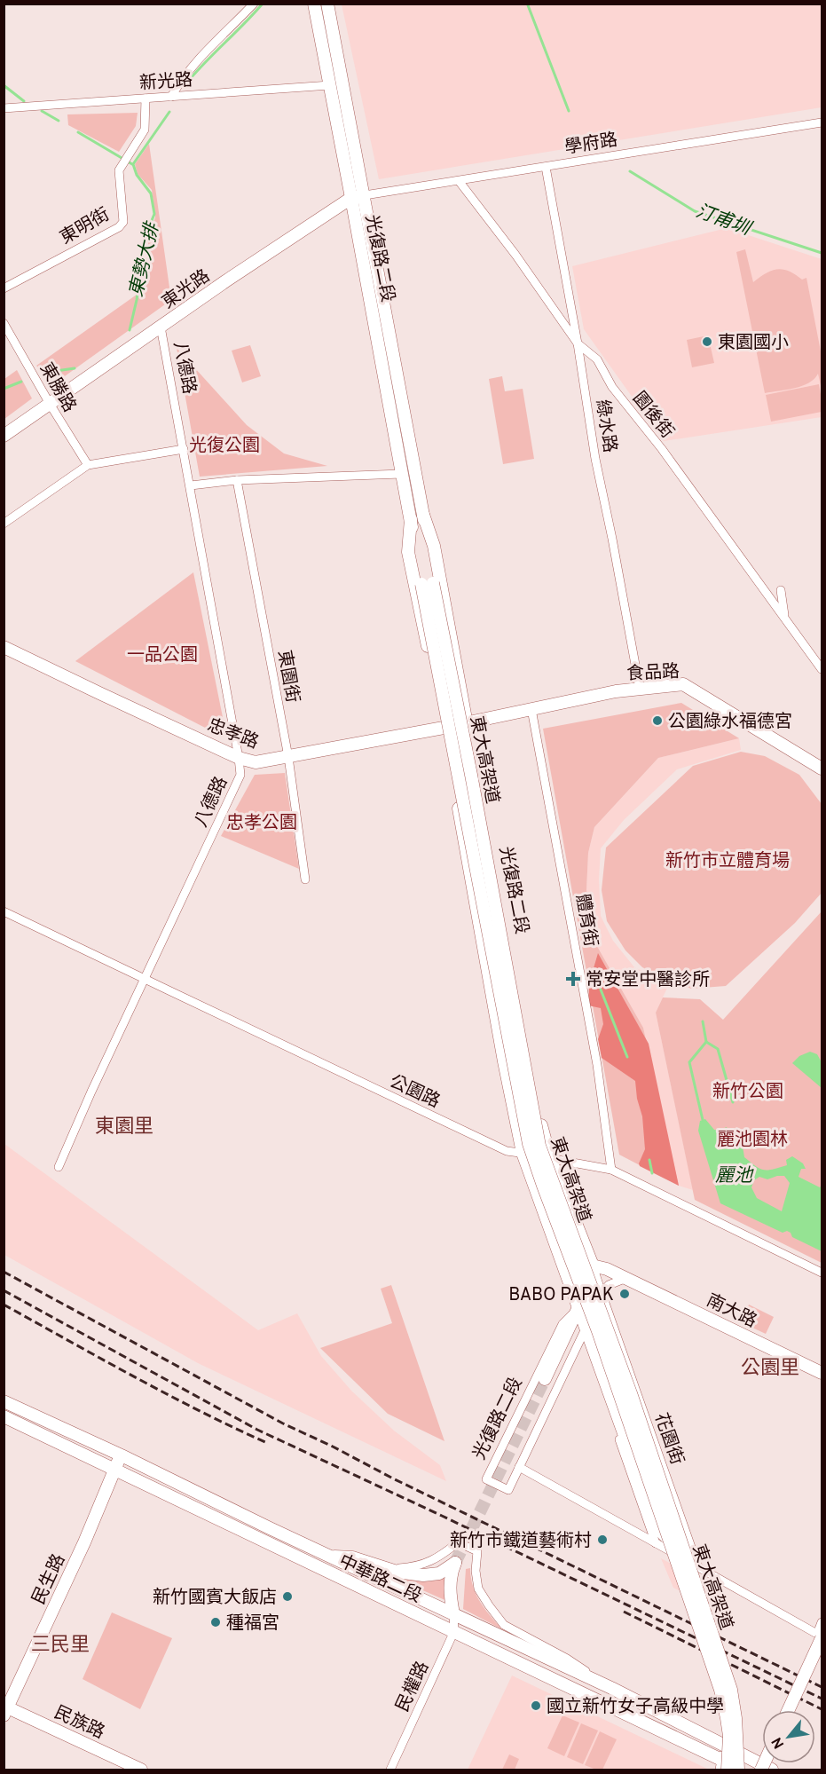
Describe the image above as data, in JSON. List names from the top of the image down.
{
  "streets": {
    "main road": [
      "光復路二段",
      "東光路",
      "食品路",
      "忠孝路",
      "東大高架道",
      "南大路",
      "中華路二段",
      "民生路",
      "民族路"
    ],
    "street": [
      "新光路",
      "學府路",
      "東明街",
      "八德路",
      "東勝路",
      "園後街",
      "綠水路",
      "東園街",
      "體育街",
      "公園路",
      "花園街",
      "民權路"
    ]
  },
  "crossings": [
    ["新光路", "東明街"],
    ["新光路", "光復路二段"],
    ["學府路", "光復路二段"],
    ["學府路", "東光路"],
    ["學府路", "園後街"],
    ["學府路", "綠水路"],
    ["光復路二段", "東光路"],
    ["光復路二段", "食品路"],
    ["光復路二段", "忠孝路"],
    ["光復路二段", "東大高架道"],
    ["光復路二段", "公園路"],
    ["光復路二段", "南大路"],
    ["光復路二段", "花園街"],
    ["東光路", "八德路"],
    ["東光路", "東勝路"],
    ["八德路", "忠孝路"],
    ["八德路", "公園路"],
    ["園後街", "綠水路"],
    ["綠水路", "食品路"],
    ["食品路", "忠孝路"],
    ["食品路", "體育街"],
    ["東園街", "忠孝路"],
    ["東大高架道", "中華路二段"],
    ["體育街", "公園路"],
    ["中華路二段", "民生路"],
    ["中華路二段", "民權路"],
    ["民生路", "民族路"]
  ],
  "districts": ["東園里", "公園里", "三民里"],
  "water": ["汀甫圳", "東勢大排", "麗池"],
  "parks": [
    "光復公園",
    "一品公園",
    "忠孝公園",
    "新竹市立體育場",
    "新竹公園",
    "麗池園林"
  ],
  "places": {
    "other": [
      "東園國小",
      "公園綠水福德宮",
      "BABO PAPAK",
      "新竹市鐵道藝術村",
      "新竹國賓大飯店",
      "種福宮",
      "國立新竹女子高級中學"
    ],
    "health": ["常安堂中醫診所"]
  },
  "north": "bottom left"
}
